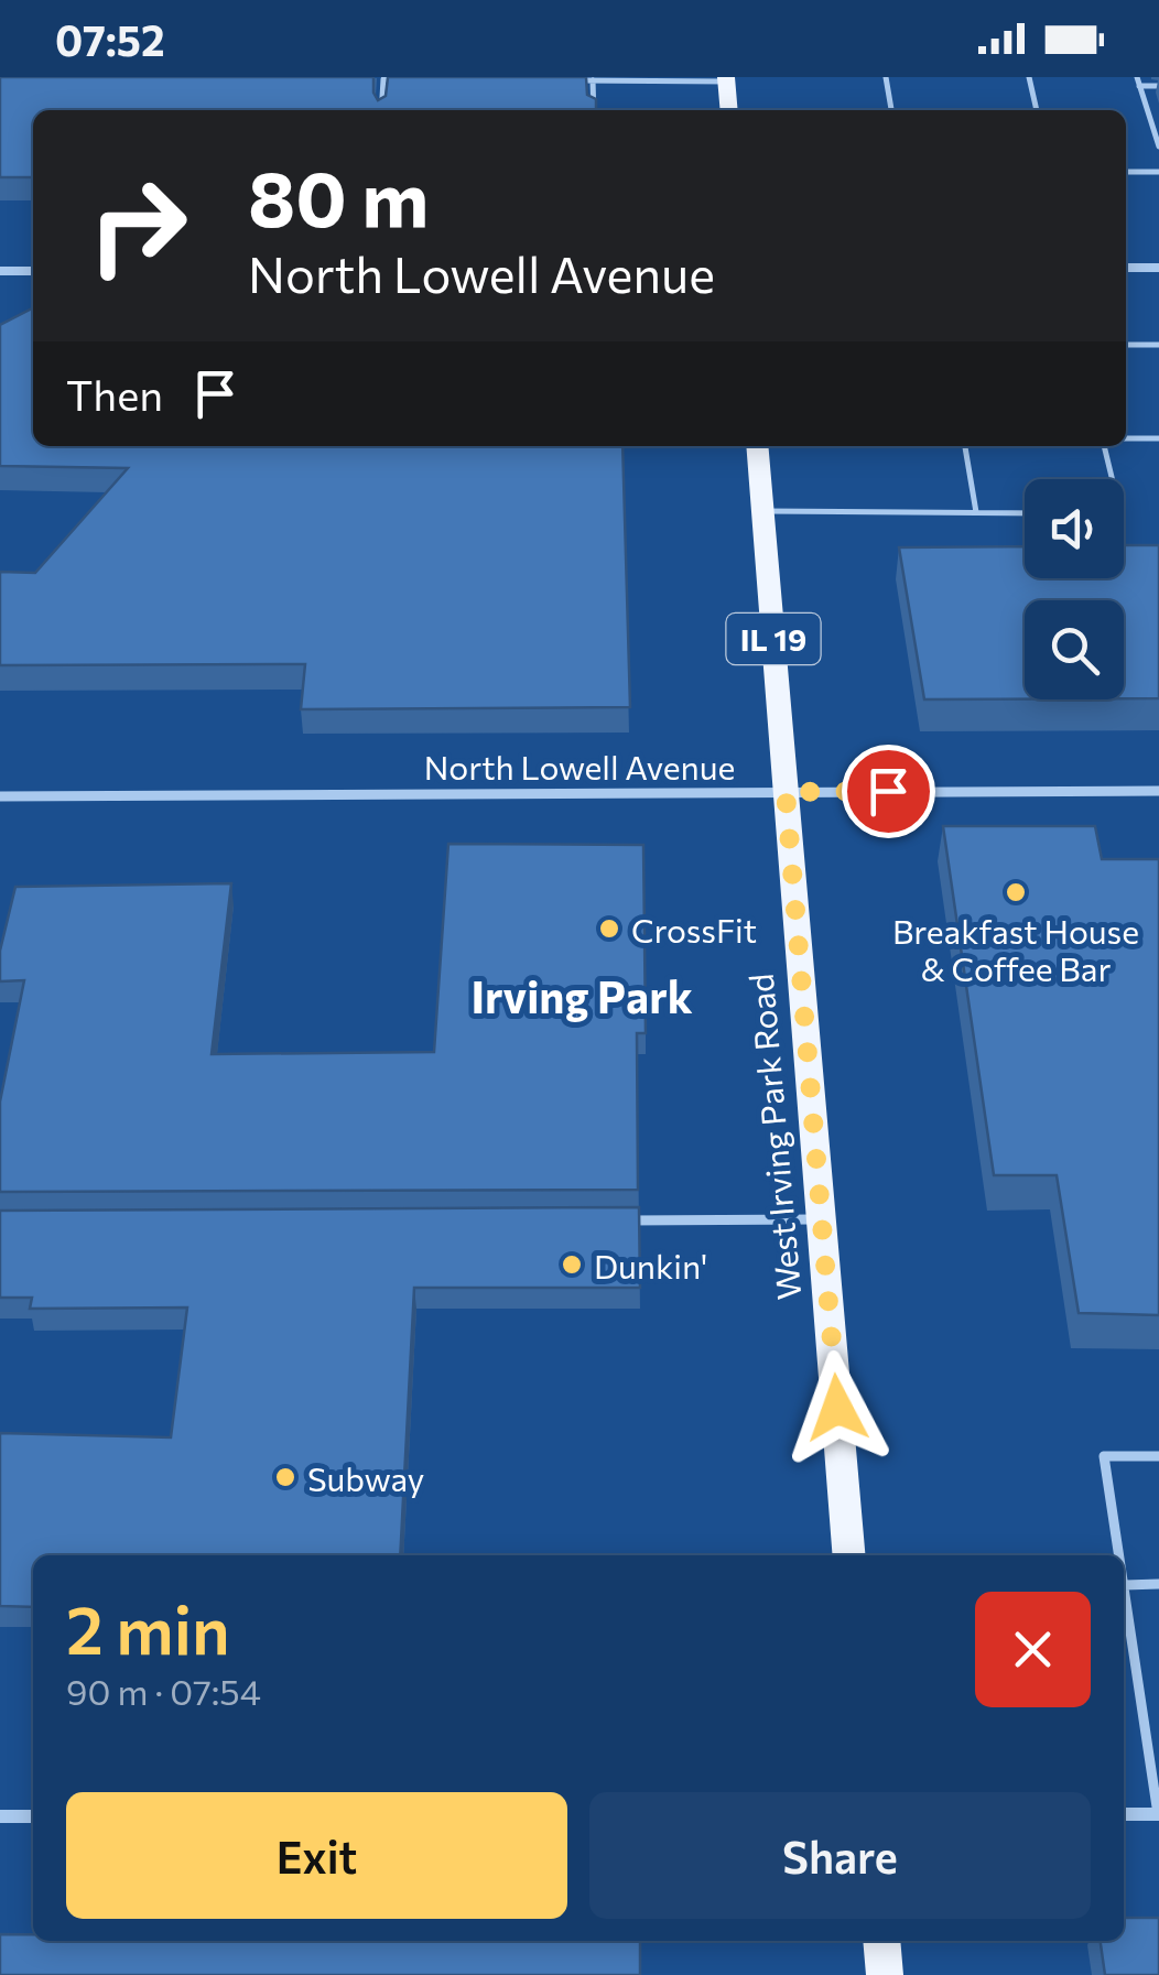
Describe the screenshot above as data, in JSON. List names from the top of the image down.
{
  "streets": {
    "main road": ["IL 19", "West Irving Park Road"],
    "street": ["North Lowell Avenue"]
  },
  "crossings": [
    ["North Lowell Avenue", "West Irving Park Road"]
  ],
  "districts": ["Irving Park"],
  "places": [
    "Breakfast House & Coffee Bar",
    "CrossFit",
    "Dunkin'",
    "Subway"
  ],
  "page": {
    "status": "07:52",
    "turn": ["80 m", "North Lowell Avenue"],
    "then": "Then",
    "heading": ["2 min", "90 m · 07:54"],
    "buttons": ["Exit", "Share"]
  }
}
